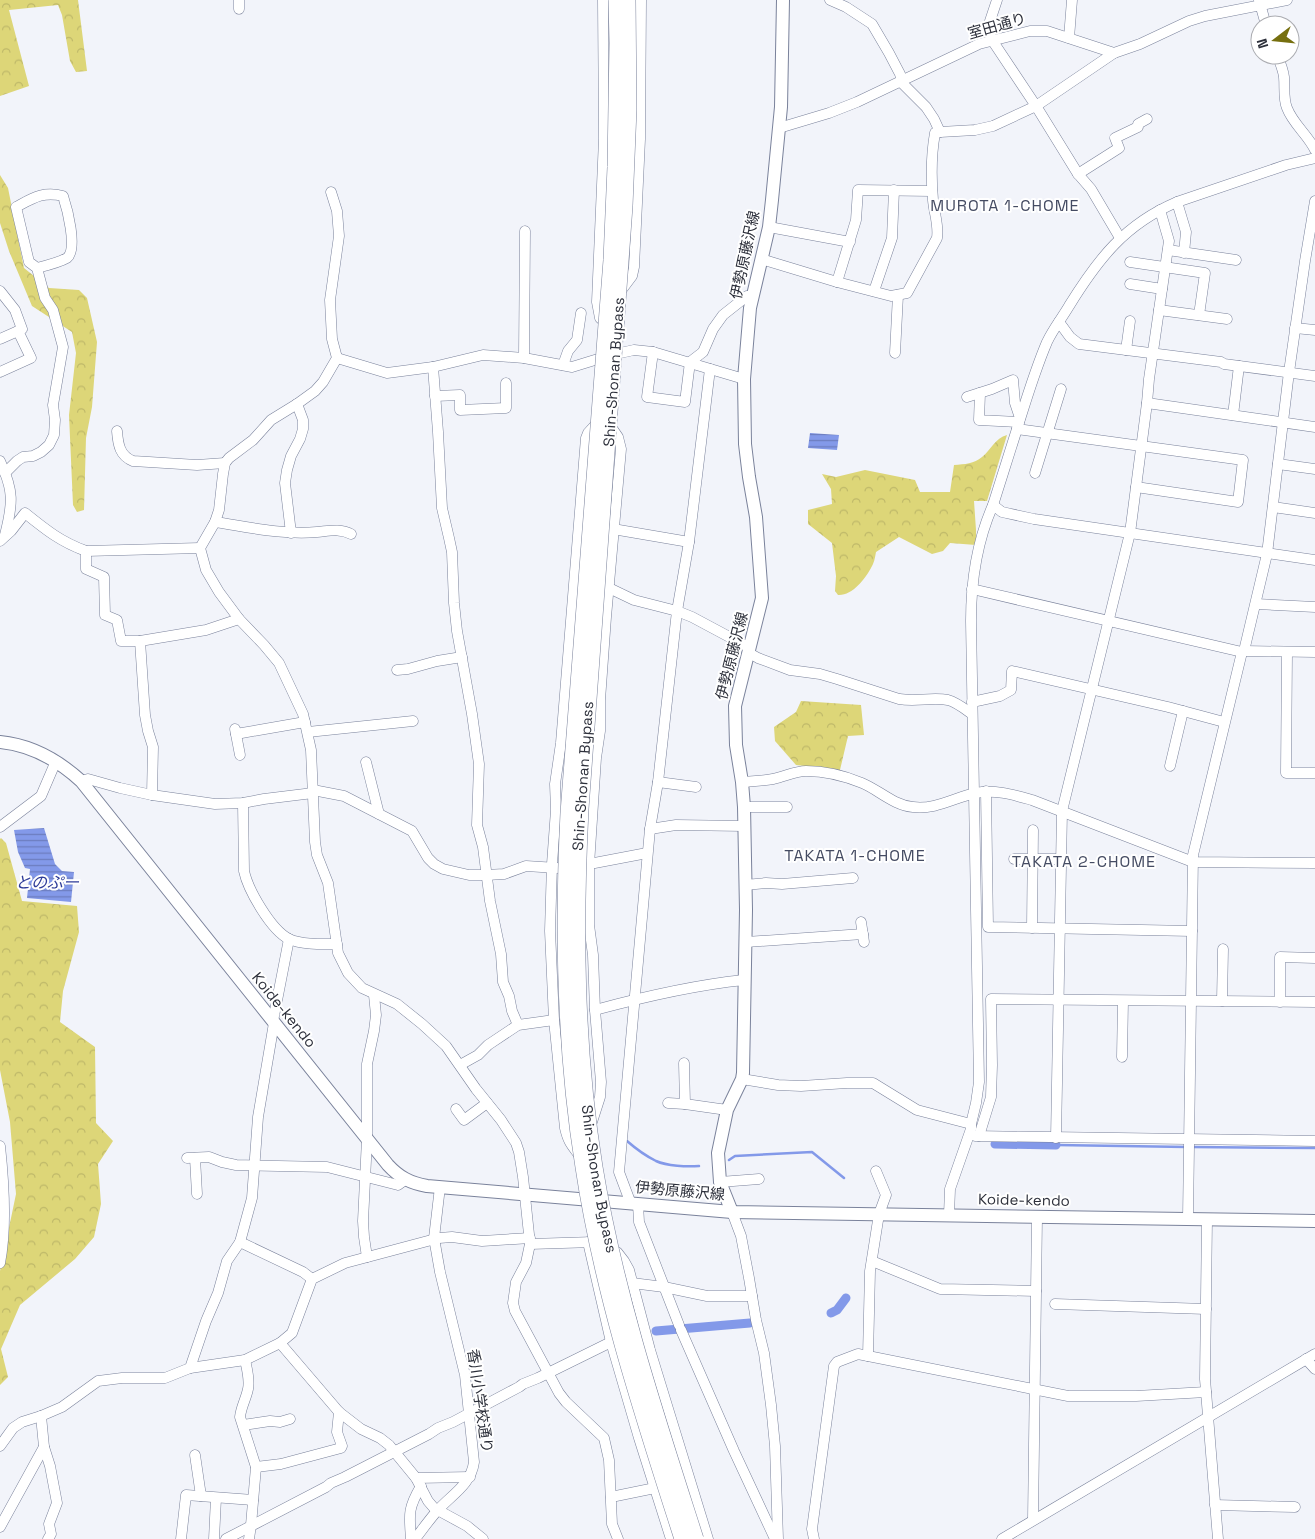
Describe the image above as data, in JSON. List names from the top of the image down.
{
  "streets": {
    "highway": ["Shin-Shonan Bypass"],
    "main road": ["伊勢原藤沢線", "Koide-kendo"],
    "street": ["室田通り", "香川小学校通り"]
  },
  "crossings": [
    ["室田通り", "伊勢原藤沢線"],
    ["伊勢原藤沢線", "Koide-kendo"],
    ["Koide-kendo", "香川小学校通り"]
  ],
  "districts": ["MUROTA 1-CHOME", "TAKATA 1-CHOME", "TAKATA 2-CHOME"],
  "water": ["とのぷー"],
  "north": "left"
}
